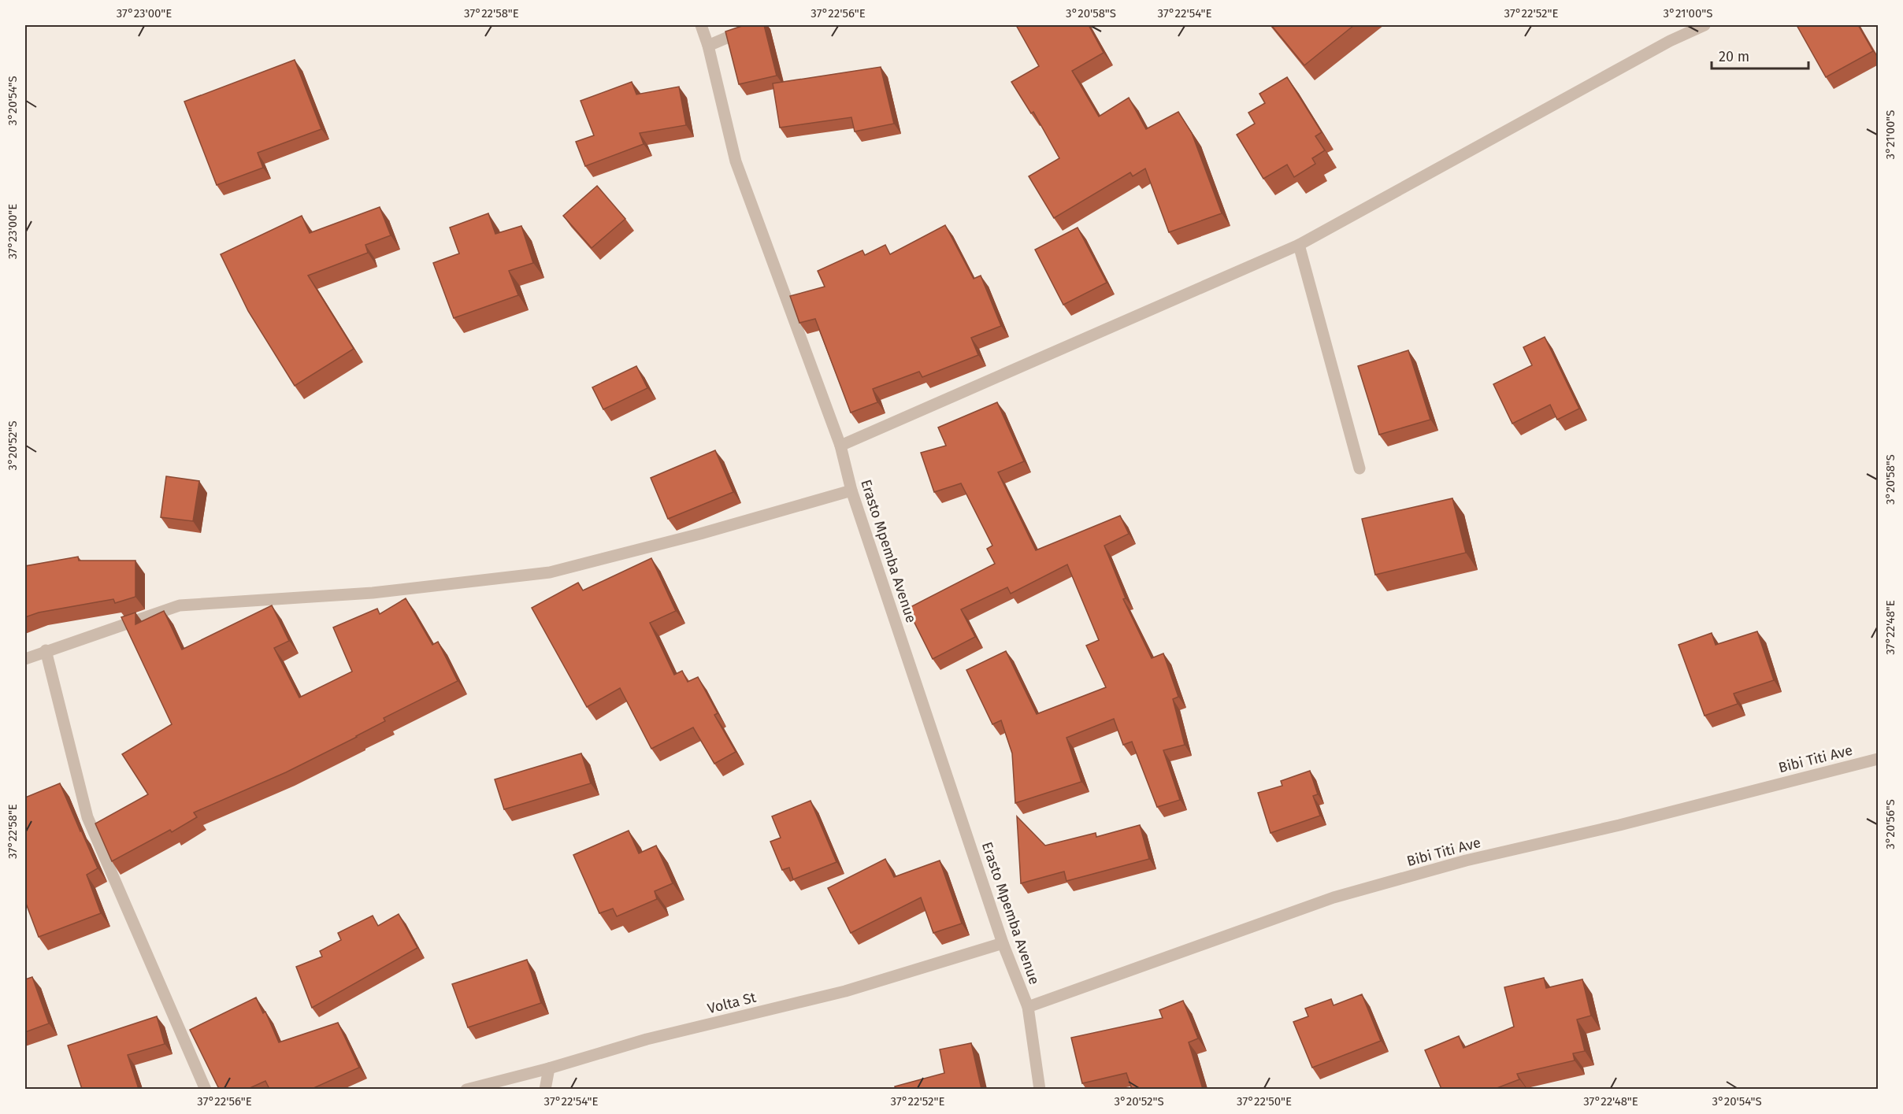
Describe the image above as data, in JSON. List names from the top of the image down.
{
  "streets": {
    "street": ["Erasto Mpemba Avenue", "Bibi Titi Ave", "Volta St"]
  },
  "crossings": [
    ["Erasto Mpemba Avenue", "Bibi Titi Ave"],
    ["Erasto Mpemba Avenue", "Volta St"]
  ],
  "scale_bar": "20 m",
  "coordinates": [
    "37°23'00\"E",
    "37°22'58\"E",
    "37°22'56\"E",
    "3°20'58\"S",
    "37°22'54\"E",
    "37°22'52\"E",
    "3°21'00\"S",
    "3°20'54\"S",
    "3°20'52\"S",
    "37°22'48\"E",
    "3°20'56\"S",
    "37°22'50\"E"
  ]
}
